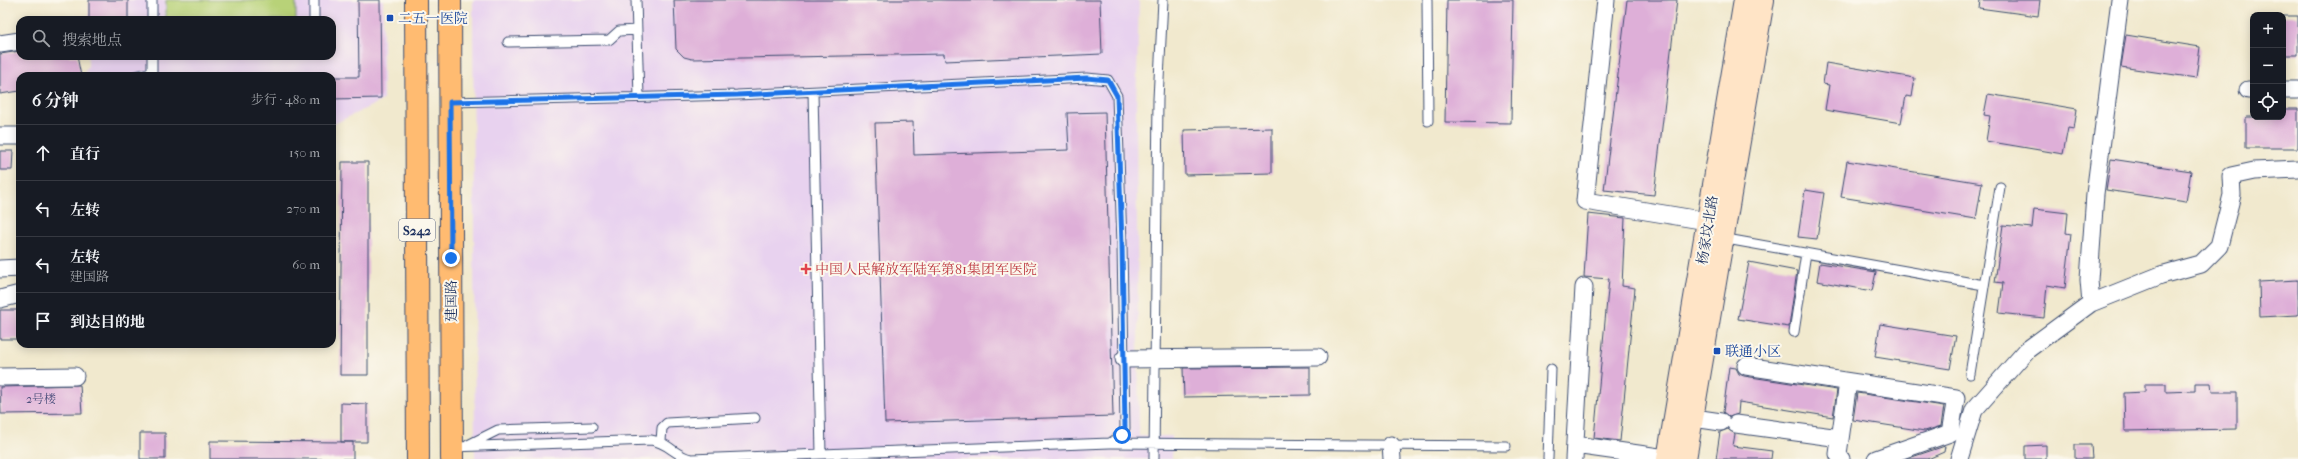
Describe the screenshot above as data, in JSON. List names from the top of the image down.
{
  "streets": {
    "main road": ["S242", "杨家坟北路", "建国路"]
  },
  "places": {
    "transit": ["二五一医院", "联通小区"],
    "health": ["中国人民解放军陆军第81集团军医院"]
  },
  "house_numbers": ["2号楼"],
  "page": {
    "map_buttons": ["+", "−"],
    "search": "搜索地点",
    "heading": ["6 分钟", "步行 · 480 m"],
    "list": [
      ["直行", "150 m"],
      ["左转", "270 m"],
      ["左转", "建国路", "60 m"],
      "到达目的地"
    ]
  }
}
